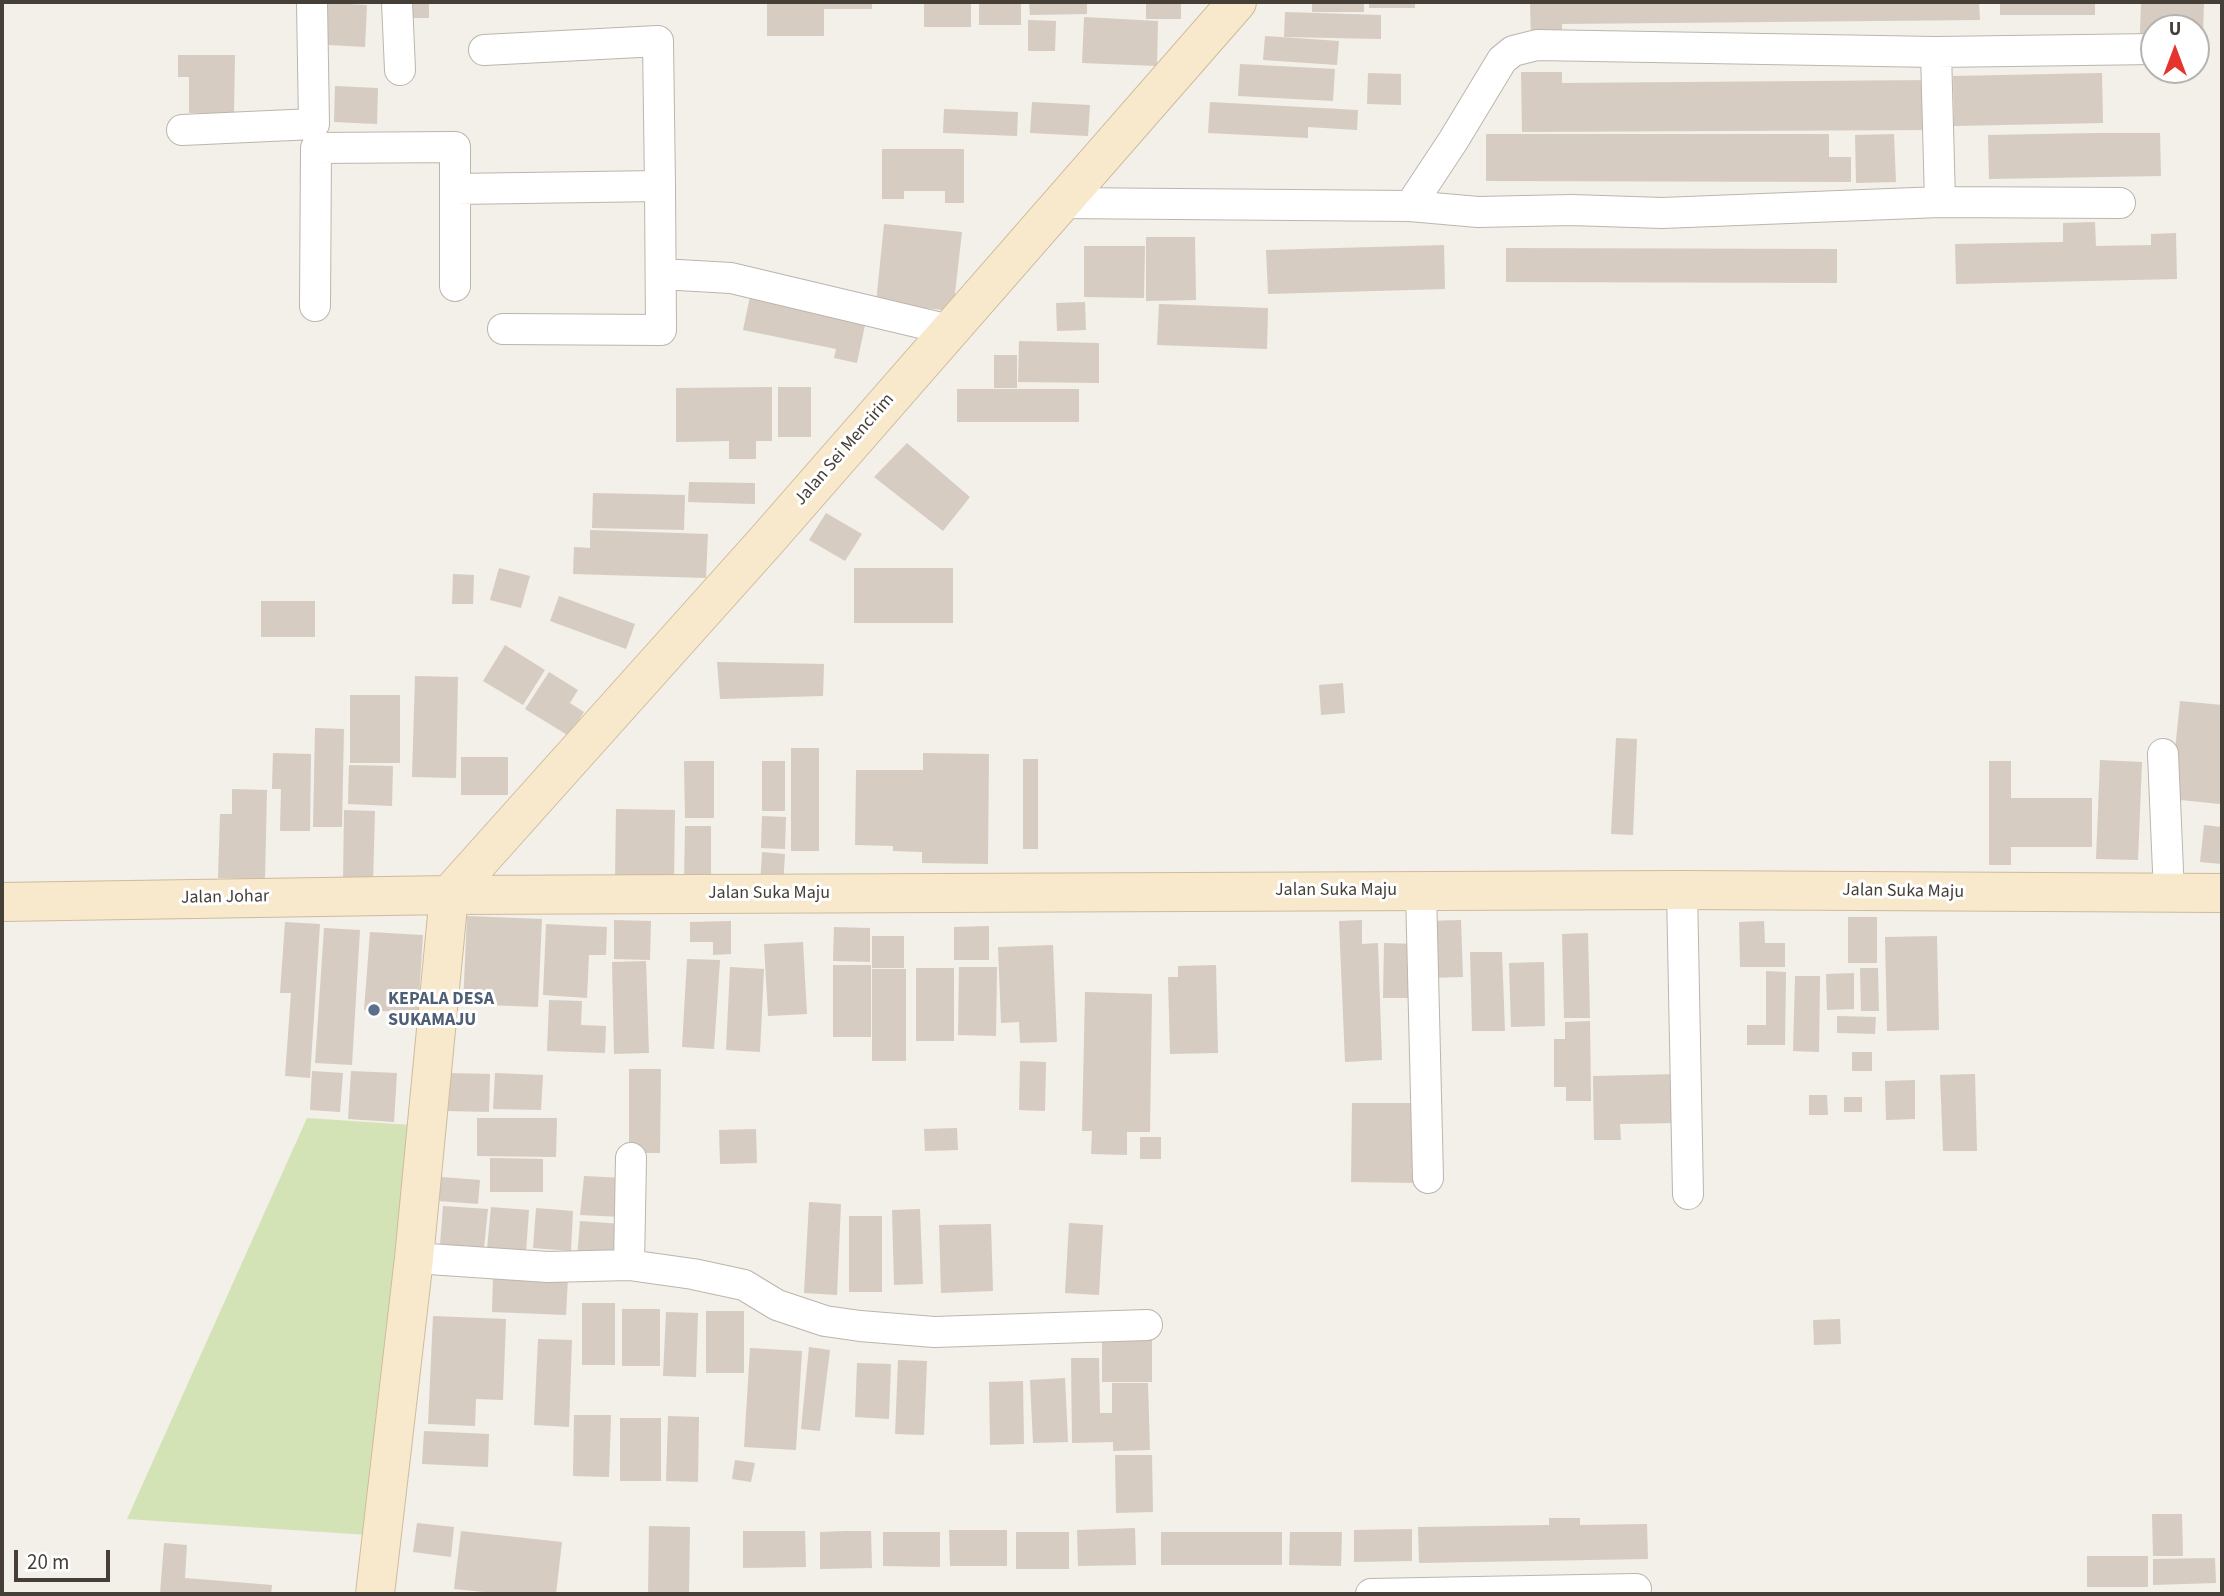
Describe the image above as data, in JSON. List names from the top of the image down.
{
  "streets": {
    "street": ["Jalan Sei Mencirim", "Jalan Suka Maju", "Jalan Johar"]
  },
  "crossings": [
    ["Jalan Sei Mencirim", "Jalan Suka Maju"],
    ["Jalan Sei Mencirim", "Jalan Johar"],
    ["Jalan Suka Maju", "Jalan Johar"]
  ],
  "places": ["KEPALA DESA SUKAMAJU"],
  "scale_bar": "20 m",
  "north": "top"
}
